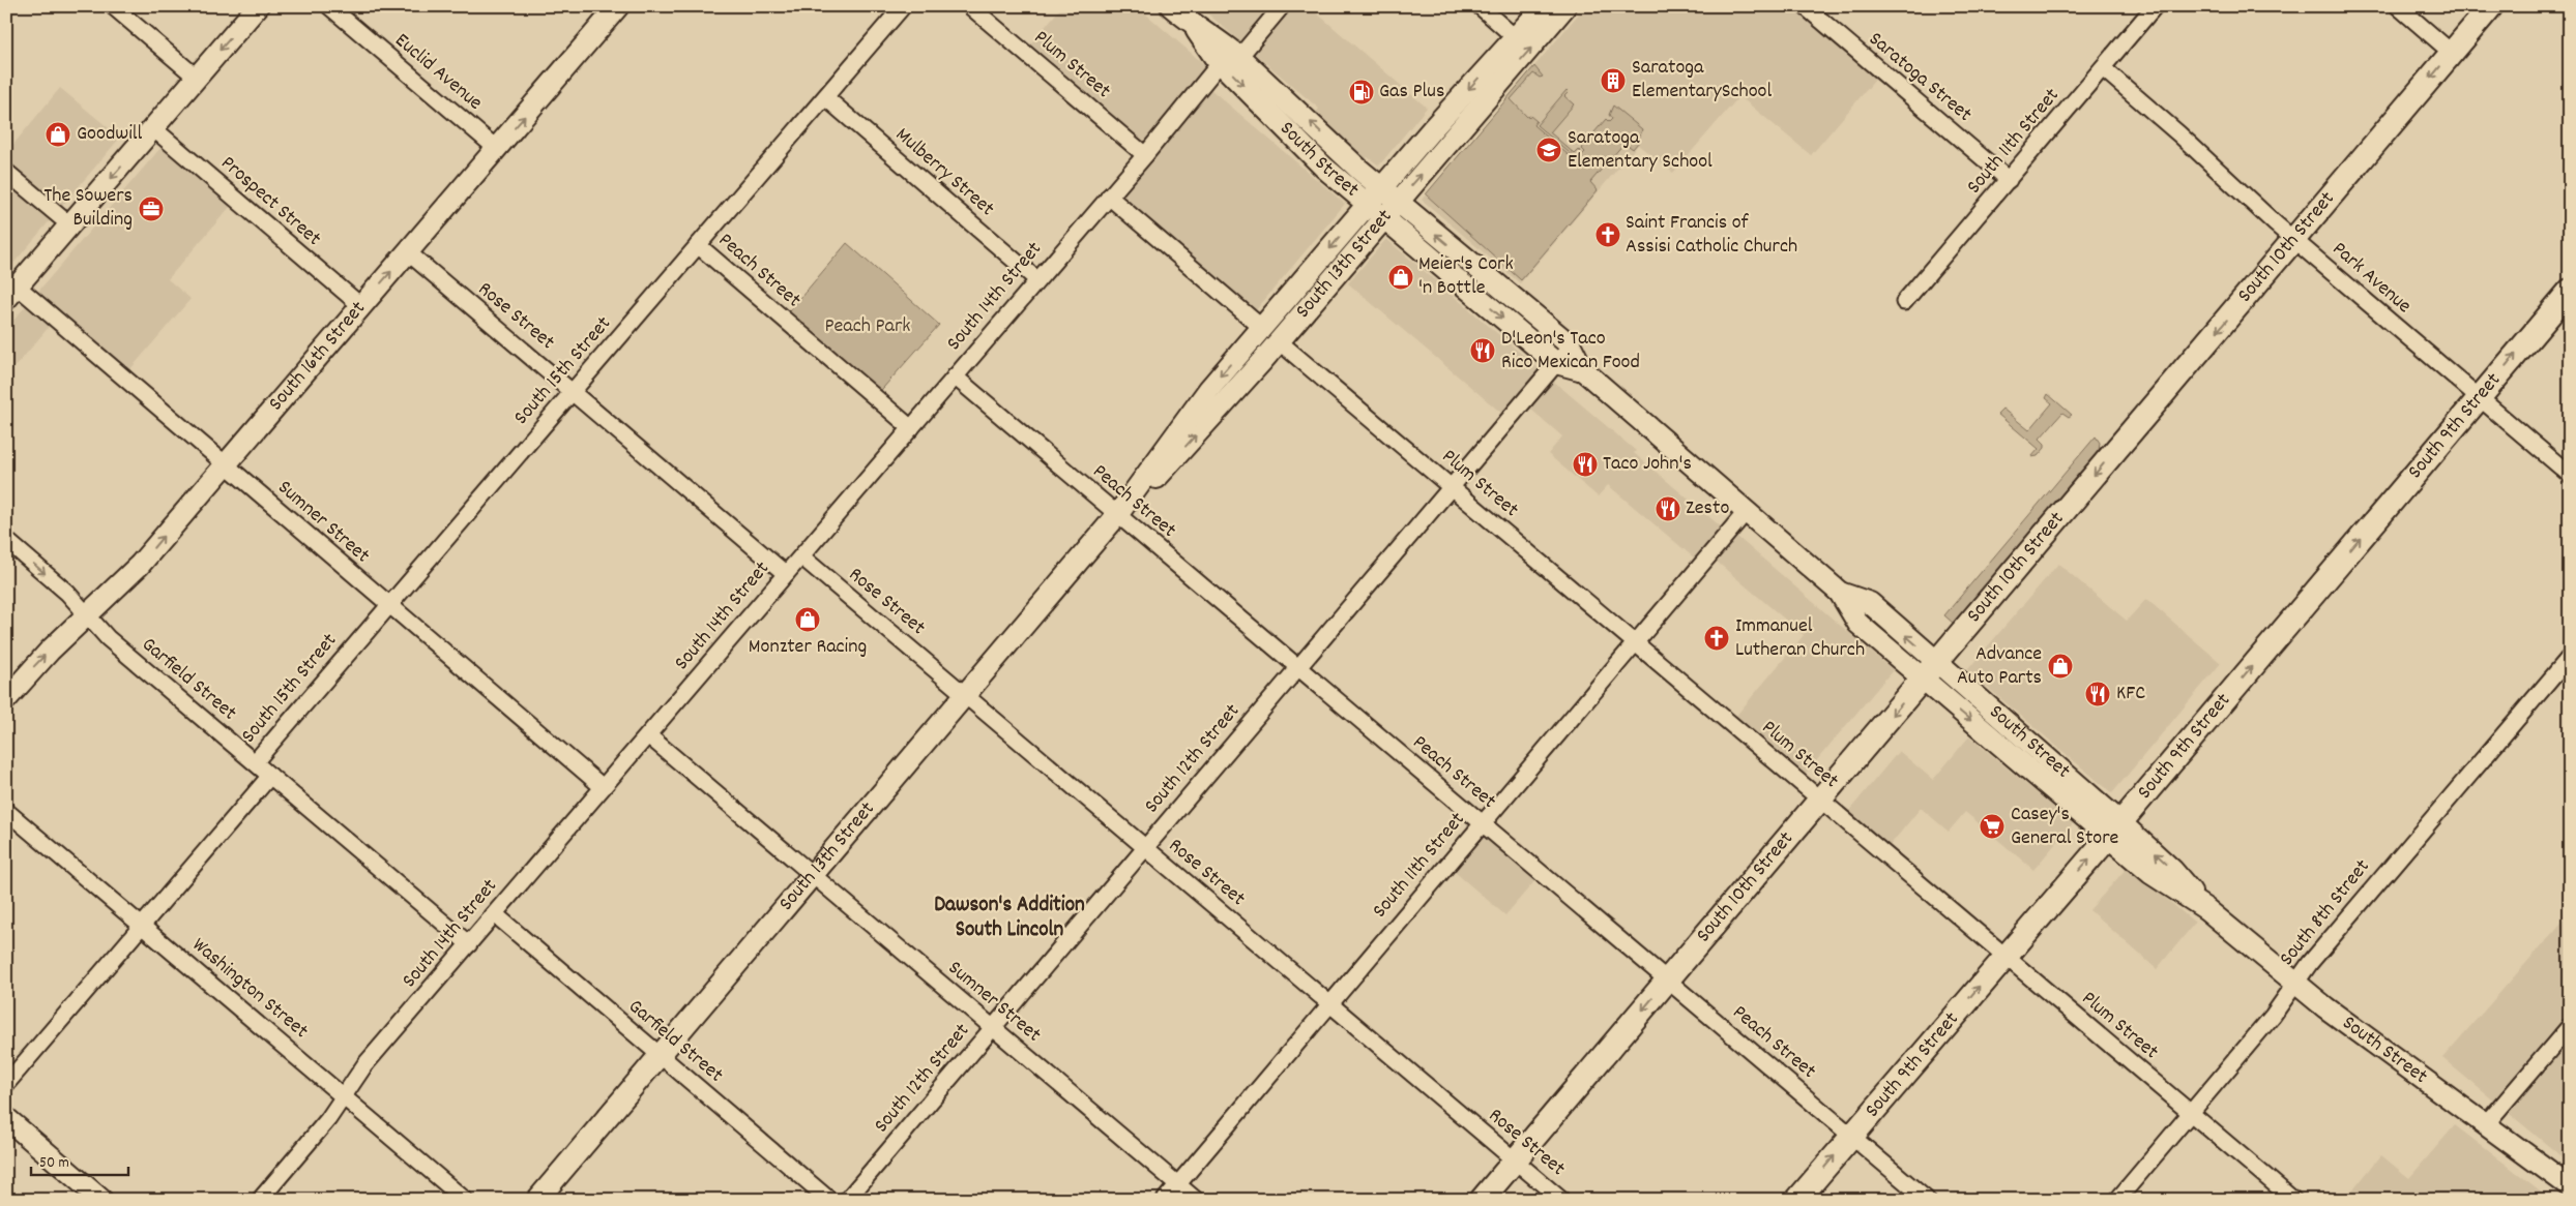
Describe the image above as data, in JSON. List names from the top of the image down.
{
  "streets": {
    "main road": [
      "South Street",
      "South 10th Street",
      "South 13th Street",
      "South 16th Street",
      "South 9th Street"
    ],
    "street": [
      "Plum Street",
      "Euclid Avenue",
      "Saratoga Street",
      "South 11th Street",
      "Mulberry Street",
      "Prospect Street",
      "Peach Street",
      "Park Avenue",
      "South 14th Street",
      "Rose Street",
      "South 15th Street",
      "Sumner Street",
      "Garfield Street",
      "South 12th Street",
      "South 8th Street",
      "Washington Street"
    ]
  },
  "crossings": [
    ["Plum Street", "South 11th Street"],
    ["Plum Street", "South 10th Street"],
    ["Plum Street", "South 13th Street"],
    ["Plum Street", "South 14th Street"],
    ["Plum Street", "South 9th Street"],
    ["Plum Street", "South 12th Street"],
    ["Plum Street", "South 8th Street"],
    ["Euclid Avenue", "South 16th Street"],
    ["Saratoga Street", "South 11th Street"],
    ["South 11th Street", "South Street"],
    ["South 11th Street", "Peach Street"],
    ["South 11th Street", "Park Avenue"],
    ["South 11th Street", "Rose Street"],
    ["South 11th Street", "Sumner Street"],
    ["South Street", "South 10th Street"],
    ["South Street", "South 13th Street"],
    ["South Street", "South 14th Street"],
    ["South Street", "South 9th Street"],
    ["South Street", "South 12th Street"],
    ["South Street", "South 8th Street"],
    ["Mulberry Street", "South 14th Street"],
    ["Mulberry Street", "South 15th Street"],
    ["Prospect Street", "South 16th Street"],
    ["South 10th Street", "Peach Street"],
    ["South 10th Street", "Park Avenue"],
    ["South 10th Street", "Rose Street"],
    ["South 13th Street", "Peach Street"],
    ["South 13th Street", "Rose Street"],
    ["South 13th Street", "Sumner Street"],
    ["South 13th Street", "Garfield Street"],
    ["Peach Street", "South 14th Street"],
    ["Peach Street", "South 15th Street"],
    ["Peach Street", "South 9th Street"],
    ["Peach Street", "South 12th Street"],
    ["Park Avenue", "South 9th Street"],
    ["South 14th Street", "Rose Street"],
    ["South 14th Street", "Sumner Street"],
    ["South 14th Street", "Garfield Street"],
    ["South 14th Street", "Washington Street"],
    ["Rose Street", "South 16th Street"],
    ["Rose Street", "South 15th Street"],
    ["Rose Street", "South 12th Street"],
    ["South 16th Street", "Sumner Street"],
    ["South 16th Street", "Garfield Street"],
    ["South 15th Street", "Sumner Street"],
    ["South 15th Street", "Garfield Street"],
    ["South 15th Street", "Washington Street"],
    ["Sumner Street", "South 12th Street"]
  ],
  "one_way": ["South 10th Street", "South 16th Street", "South 9th Street"],
  "districts": ["Dawson's Addition South Lincoln"],
  "parks": ["Peach Park"],
  "places": {
    "building": ["Saratoga ElementarySchool"],
    "fuel station": ["Gas Plus"],
    "shop": [
      "Goodwill",
      "Meier's Cork 'n Bottle",
      "Monzter Racing",
      "Advance Auto Parts"
    ],
    "school or university": ["Saratoga Elementary School"],
    "office": ["The Sowers Building"],
    "church": ["Saint Francis of Assisi Catholic Church", "Immanuel Lutheran Church"],
    "restaurant": [
      "D'Leon's Taco Rico Mexican Food",
      "Taco John's",
      "Zesto",
      "KFC"
    ],
    "supermarket": ["Casey's General Store"]
  },
  "scale_bar": "50 m"
}
